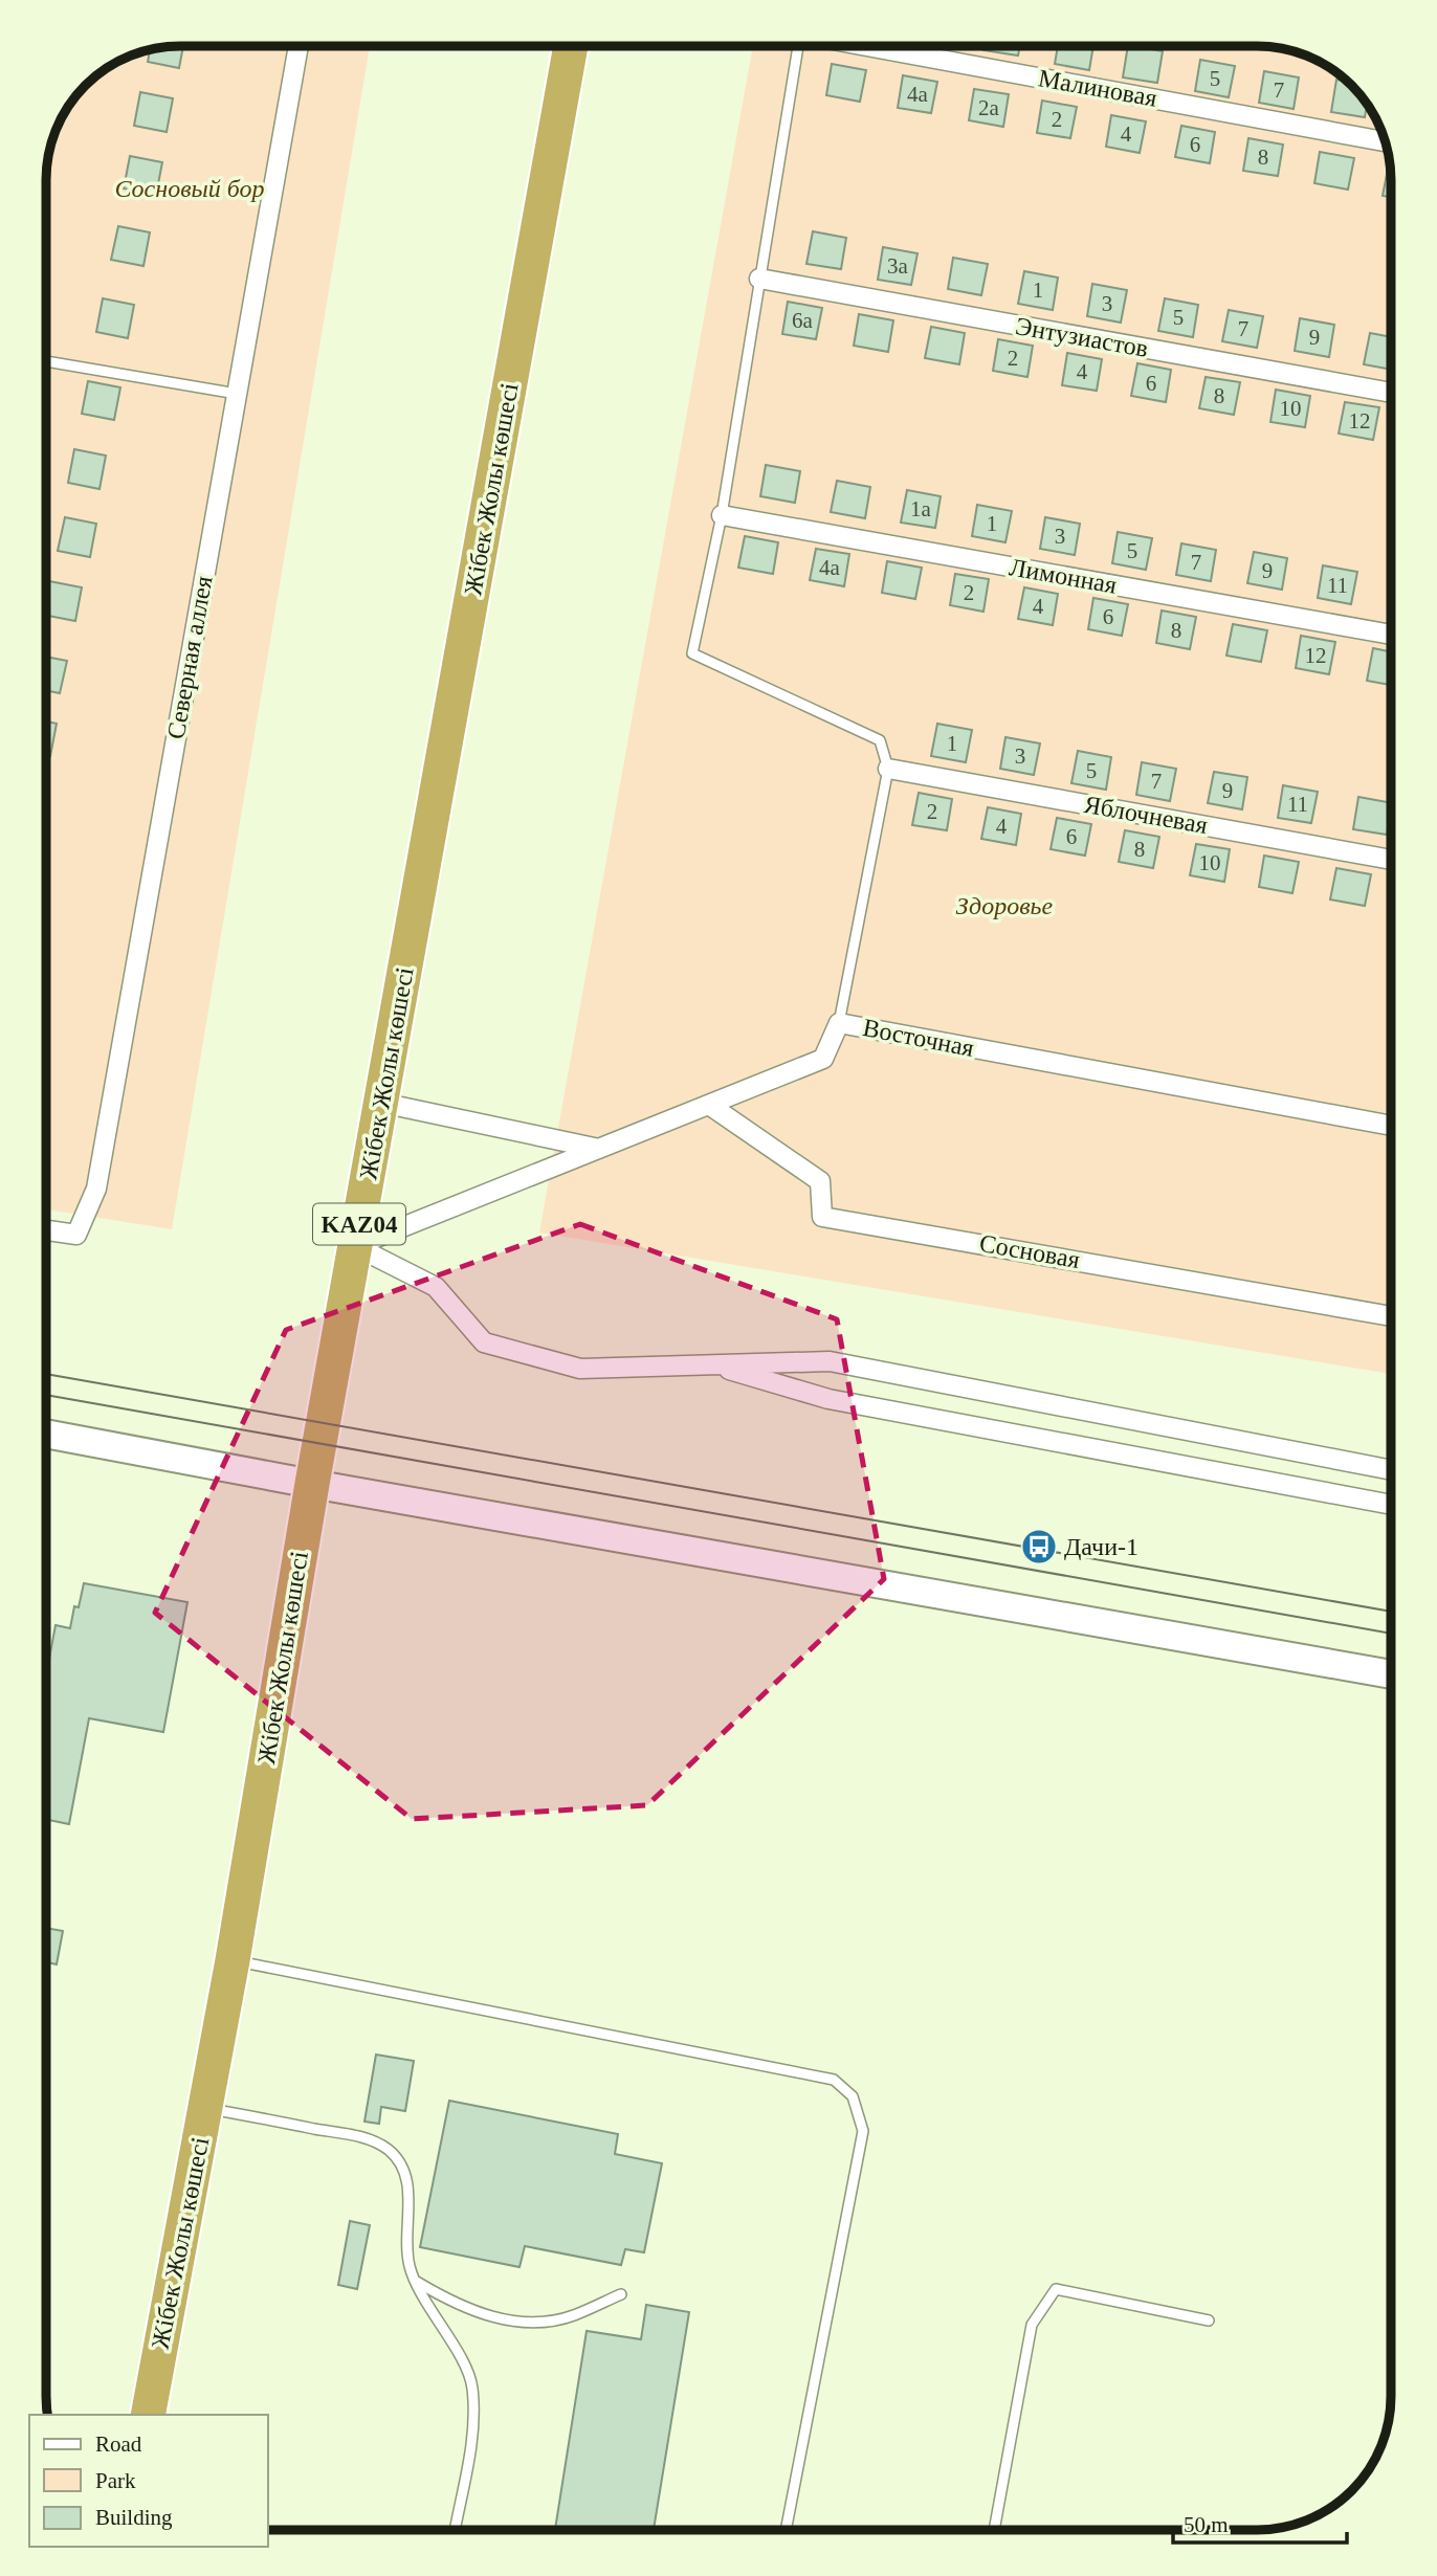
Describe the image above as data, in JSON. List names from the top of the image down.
{
  "streets": {
    "highway": ["Жібек Жолы көшесі", "KАZ04"],
    "street": [
      "Малиновая",
      "Энтузиастов",
      "Лимонная",
      "Северная аллея",
      "Яблочневая",
      "Восточная",
      "Сосновая"
    ]
  },
  "crossings": [
    ["Жібек Жолы көшесі", "Восточная"],
    ["Восточная", "Сосновая"]
  ],
  "parks": ["Сосновый бор", "Здоровье"],
  "places": {
    "bus stop": ["Дачи-1"]
  },
  "house_numbers": [
    "5",
    "7",
    "4а",
    "2а",
    "2",
    "4",
    "6",
    "8",
    "3а",
    "1",
    "3",
    "5",
    "6а",
    "7",
    "9",
    "2",
    "4",
    "6",
    "8",
    "10",
    "12",
    "1а",
    "1",
    "3",
    "5",
    "7",
    "4а",
    "9",
    "11",
    "2",
    "4",
    "6",
    "8",
    "12",
    "1",
    "3",
    "5",
    "7",
    "9",
    "11",
    "2",
    "4",
    "6",
    "8",
    "10"
  ],
  "legend": ["Road", "Park", "Building"],
  "scale_bar": "50 m"
}
